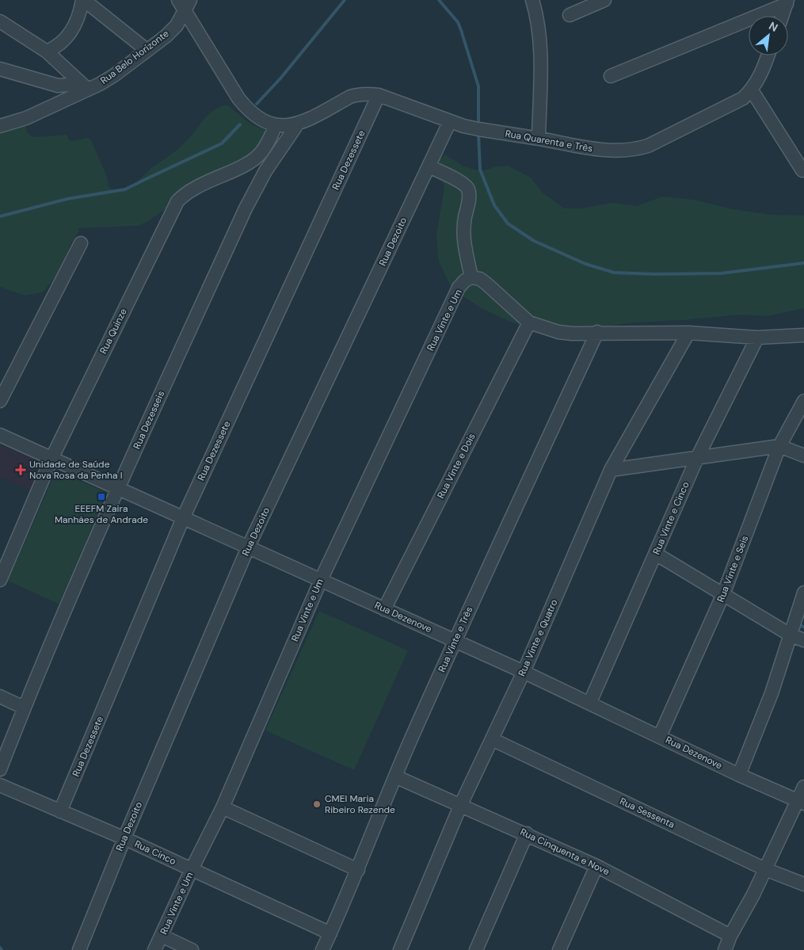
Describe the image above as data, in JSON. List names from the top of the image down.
{
  "streets": {
    "street": [
      "Rua Belo Horizonte",
      "Rua Quarenta e Três",
      "Rua Dezessete",
      "Rua Dezoito",
      "Rua Vinte e Um",
      "Rua Quinze",
      "Rua Dezesseis",
      "Rua Vinte e Dois",
      "Rua Vinte e Cinco",
      "Rua Vinte e Seis",
      "Rua Dezenove",
      "Rua Vinte e Quatro",
      "Rua Vinte e Três",
      "Rua Sessenta",
      "Rua Cinquenta e Nove",
      "Rua Cinco"
    ]
  },
  "crossings": [
    ["Rua Quarenta e Três", "Rua Dezessete"],
    ["Rua Quarenta e Três", "Rua Dezoito"],
    ["Rua Quarenta e Três", "Rua Dezesseis"],
    ["Rua Dezessete", "Rua Dezenove"],
    ["Rua Dezessete", "Rua Cinco"],
    ["Rua Dezoito", "Rua Dezenove"],
    ["Rua Dezoito", "Rua Cinco"],
    ["Rua Vinte e Um", "Rua Dezenove"],
    ["Rua Vinte e Um", "Rua Cinco"],
    ["Rua Quinze", "Rua Dezenove"],
    ["Rua Dezesseis", "Rua Dezenove"],
    ["Rua Vinte e Dois", "Rua Dezenove"],
    ["Rua Vinte e Cinco", "Rua Dezenove"],
    ["Rua Vinte e Seis", "Rua Dezenove"],
    ["Rua Dezenove", "Rua Vinte e Quatro"],
    ["Rua Dezenove", "Rua Vinte e Três"],
    ["Rua Vinte e Quatro", "Rua Sessenta"],
    ["Rua Vinte e Quatro", "Rua Cinquenta e Nove"],
    ["Rua Vinte e Três", "Rua Cinquenta e Nove"],
    ["Rua Vinte e Três", "Rua Cinco"]
  ],
  "places": {
    "health": ["Unidade de Saúde Nova Rosa da Penha I"],
    "transit": ["EEEFM Zaira Manhães de Andrade"],
    "other": ["CMEI Maria Ribeiro Rezende"]
  },
  "north": "top right"
}
